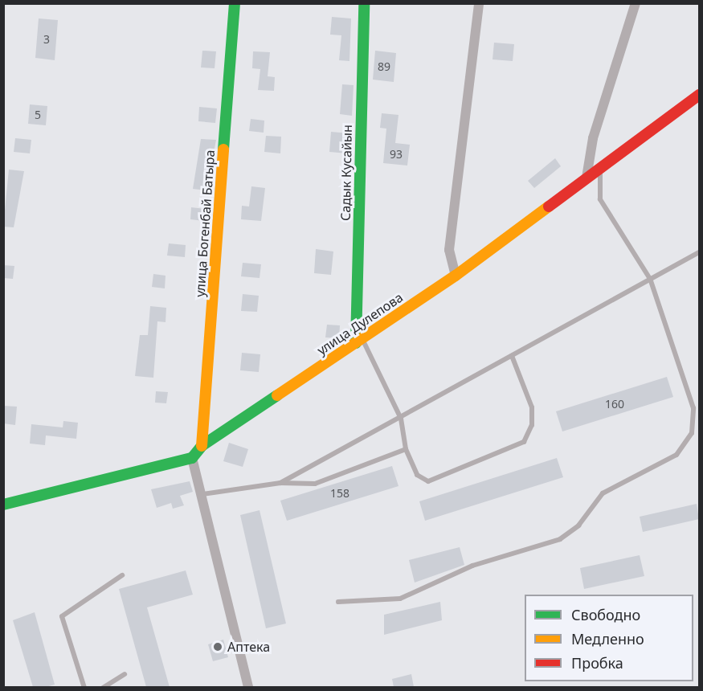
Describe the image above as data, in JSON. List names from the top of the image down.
{
  "streets": {
    "street": ["Садык Кусайын", "улица Богенбай Батыра", "улица Дулепова"]
  },
  "crossings": [
    ["Садык Кусайын", "улица Дулепова"],
    ["улица Богенбай Батыра", "улица Дулепова"]
  ],
  "places": ["Аптека"],
  "house_numbers": [
    "3",
    "89",
    "5",
    "93",
    "160",
    "158"
  ],
  "legend": ["Свободно", "Медленно", "Пробка"]
}
